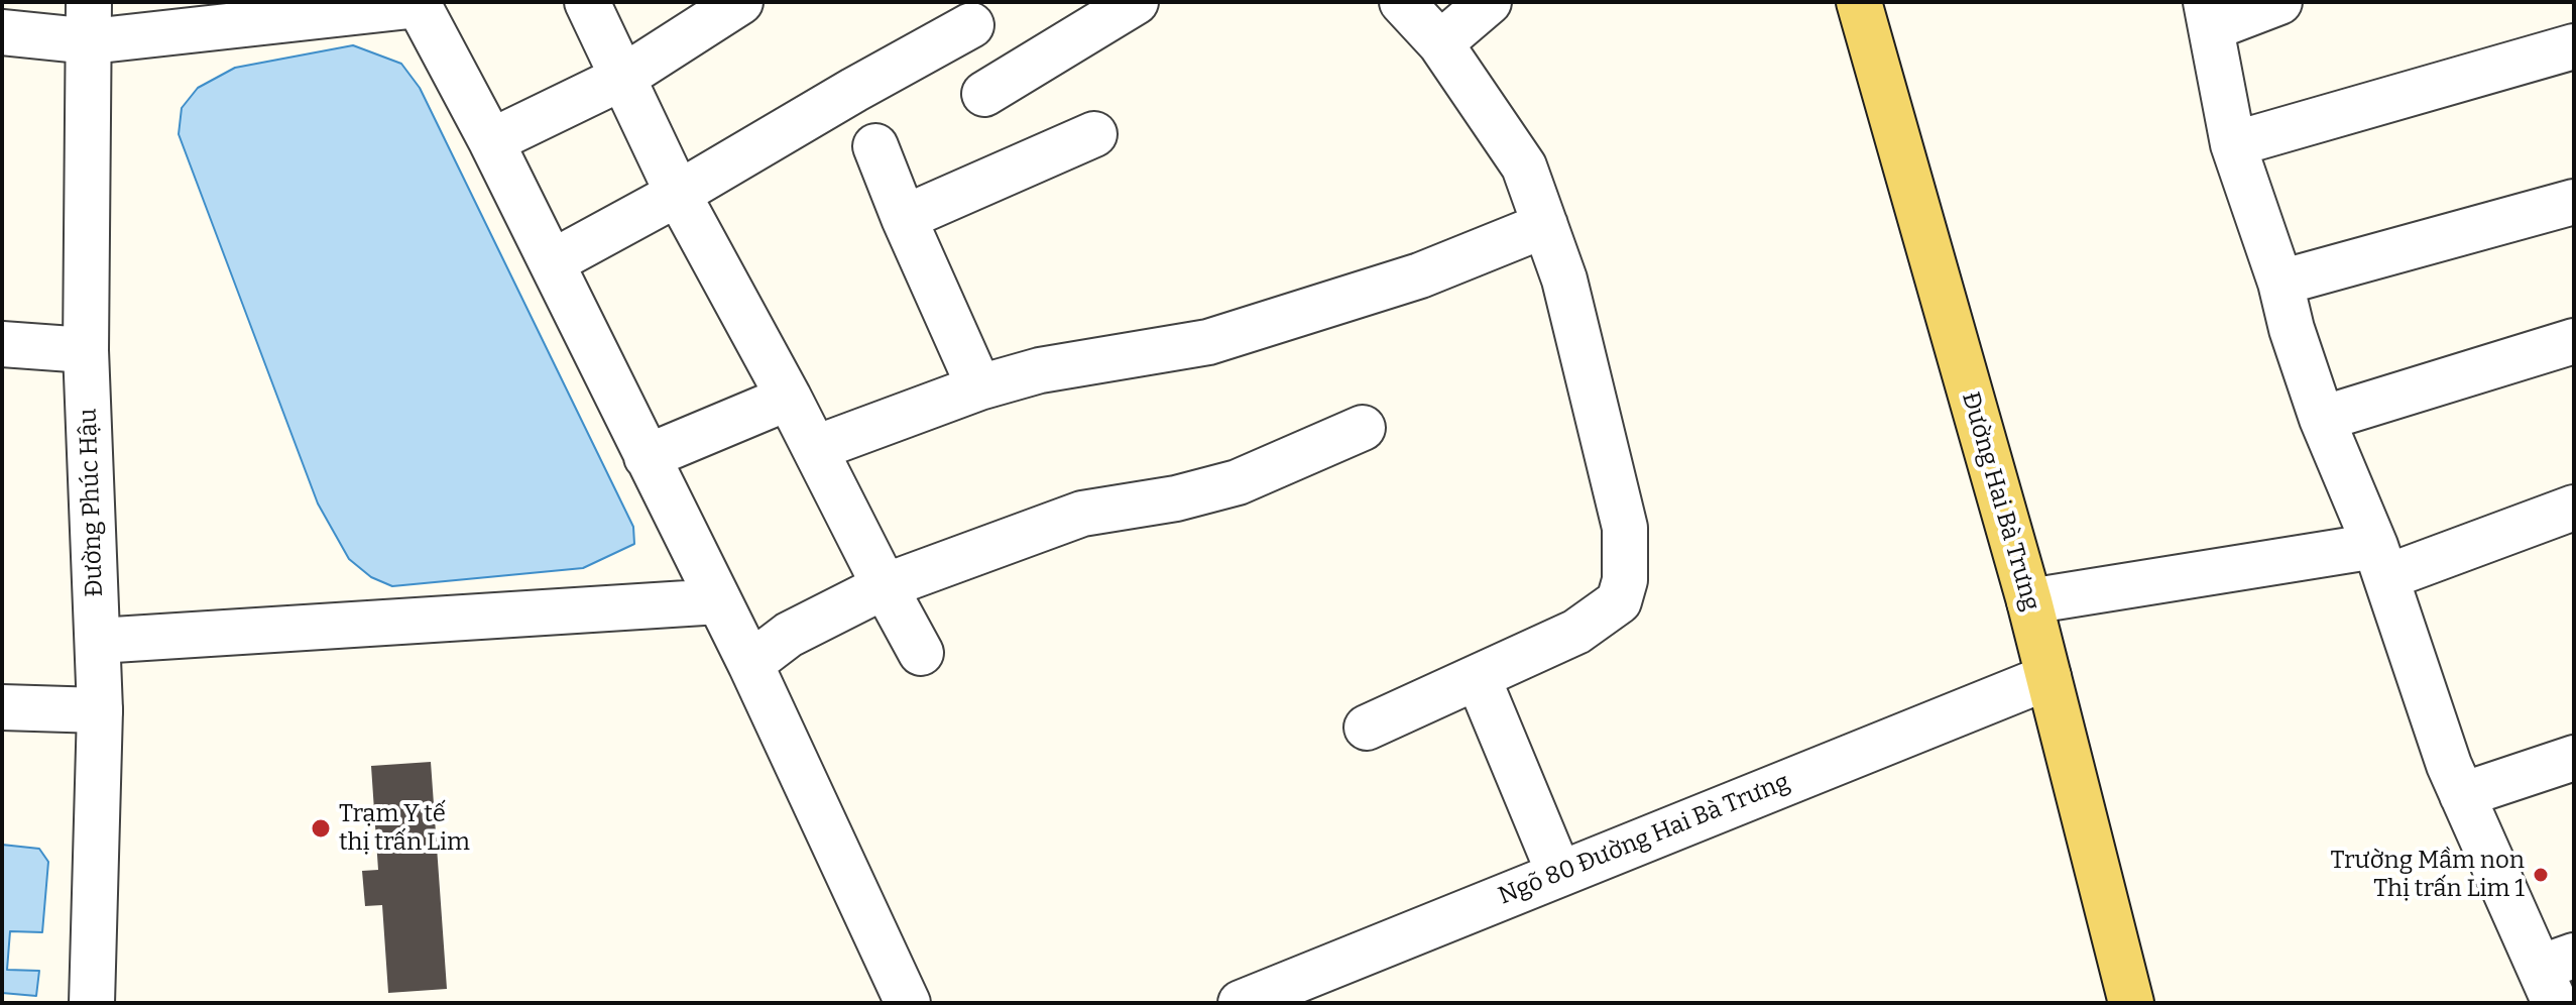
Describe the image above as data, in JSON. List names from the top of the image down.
{
  "streets": {
    "main road": ["Đường Hai Bà Trưng"],
    "street": ["Đường Phúc Hậu", "Ngõ 80 Đường Hai Bà Trưng"]
  },
  "crossings": [
    ["Đường Hai Bà Trưng", "Ngõ 80 Đường Hai Bà Trưng"]
  ],
  "places": ["Trạm Y tế thị trấn Lim", "Trường Mầm non Thị trấn Lim 1"]
}
